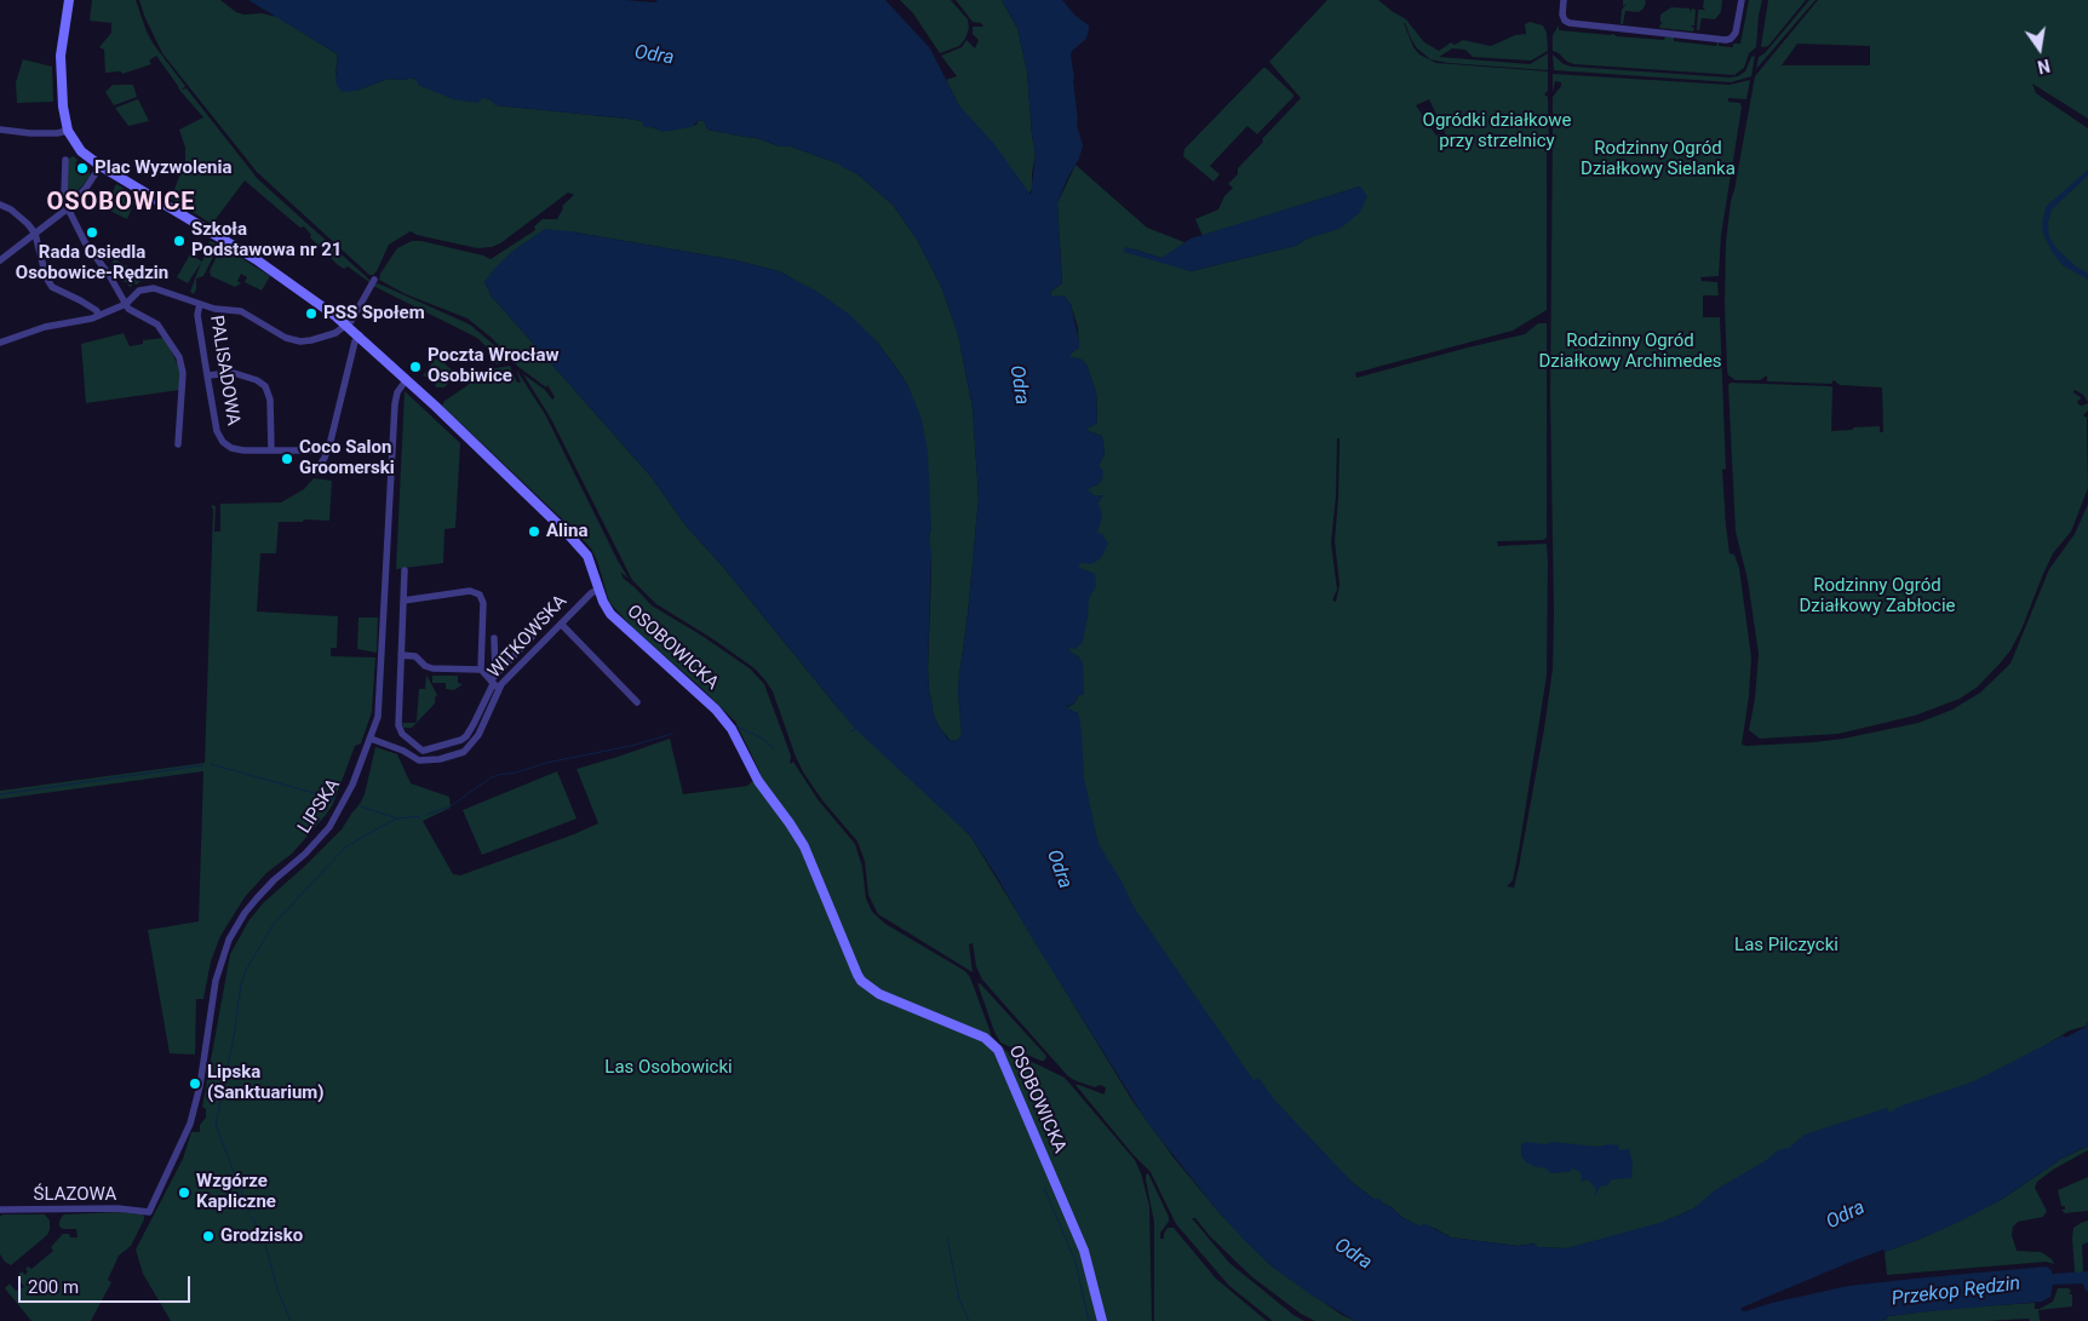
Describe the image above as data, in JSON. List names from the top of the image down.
{
  "streets": {
    "street": [
      "PALISADOWA",
      "WITKOWSKA",
      "OSOBOWICKA",
      "LIPSKA",
      "ŚLAZOWA"
    ]
  },
  "crossings": [
    ["WITKOWSKA", "OSOBOWICKA"],
    ["WITKOWSKA", "LIPSKA"],
    ["OSOBOWICKA", "LIPSKA"],
    ["LIPSKA", "ŚLAZOWA"]
  ],
  "districts": ["OSOBOWICE"],
  "water": ["Odra", "Przekop Rędzin"],
  "parks": [
    "Ogródki działkowe przy strzelnicy",
    "Rodzinny Ogród Działkowy Sielanka",
    "Rodzinny Ogród Działkowy Archimedes",
    "Rodzinny Ogród Działkowy Zabłocie",
    "Las Pilczycki",
    "Las Osobowicki"
  ],
  "places": [
    "Plac Wyzwolenia",
    "Rada Osiedla Osobowice-Rędzin",
    "Szkoła Podstawowa nr 21",
    "PSS Społem",
    "Poczta Wrocław Osobiwice",
    "Coco Salon Groomerski",
    "Alina",
    "Lipska (Sanktuarium)",
    "Wzgórze Kapliczne",
    "Grodzisko"
  ],
  "scale_bar": "200 m",
  "north": "bottom"
}
